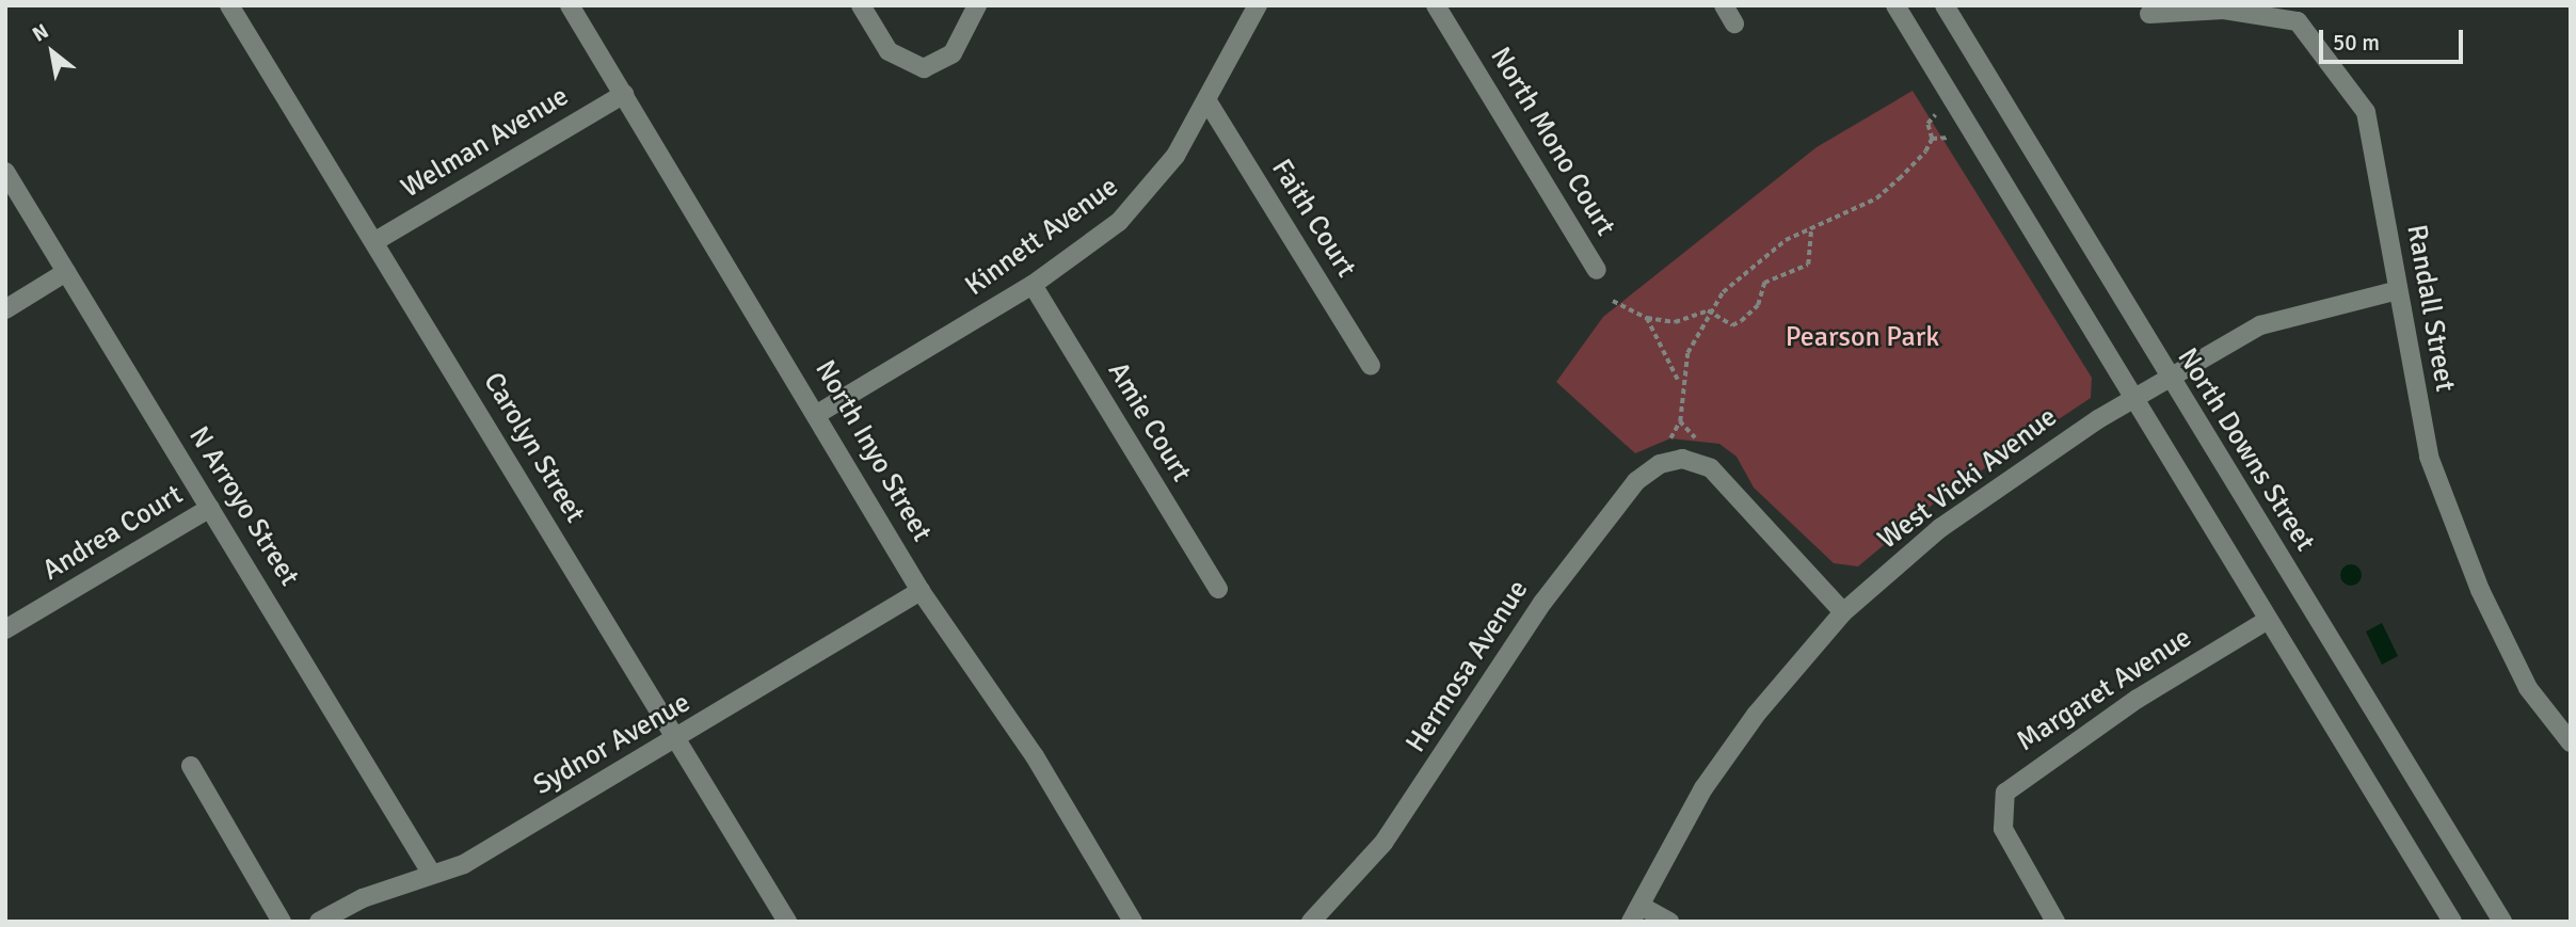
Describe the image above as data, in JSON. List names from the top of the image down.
{
  "streets": {
    "street": [
      "North Mono Court",
      "Welman Avenue",
      "Faith Court",
      "Kinnett Avenue",
      "Randall Street",
      "Amie Court",
      "Carolyn Street",
      "North Downs Street",
      "North Inyo Street",
      "West Vicki Avenue",
      "N Arroyo Street",
      "Andrea Court",
      "Hermosa Avenue",
      "Margaret Avenue",
      "Sydnor Avenue"
    ]
  },
  "crossings": [
    ["Welman Avenue", "Carolyn Street"],
    ["Welman Avenue", "North Inyo Street"],
    ["Faith Court", "Kinnett Avenue"],
    ["Kinnett Avenue", "Amie Court"],
    ["Kinnett Avenue", "North Inyo Street"],
    ["Randall Street", "West Vicki Avenue"],
    ["Carolyn Street", "Sydnor Avenue"],
    ["North Downs Street", "West Vicki Avenue"],
    ["North Inyo Street", "Sydnor Avenue"],
    ["West Vicki Avenue", "Hermosa Avenue"],
    ["N Arroyo Street", "Andrea Court"],
    ["N Arroyo Street", "Sydnor Avenue"]
  ],
  "parks": ["Pearson Park"],
  "scale_bar": "50 m",
  "north": "top left"
}
